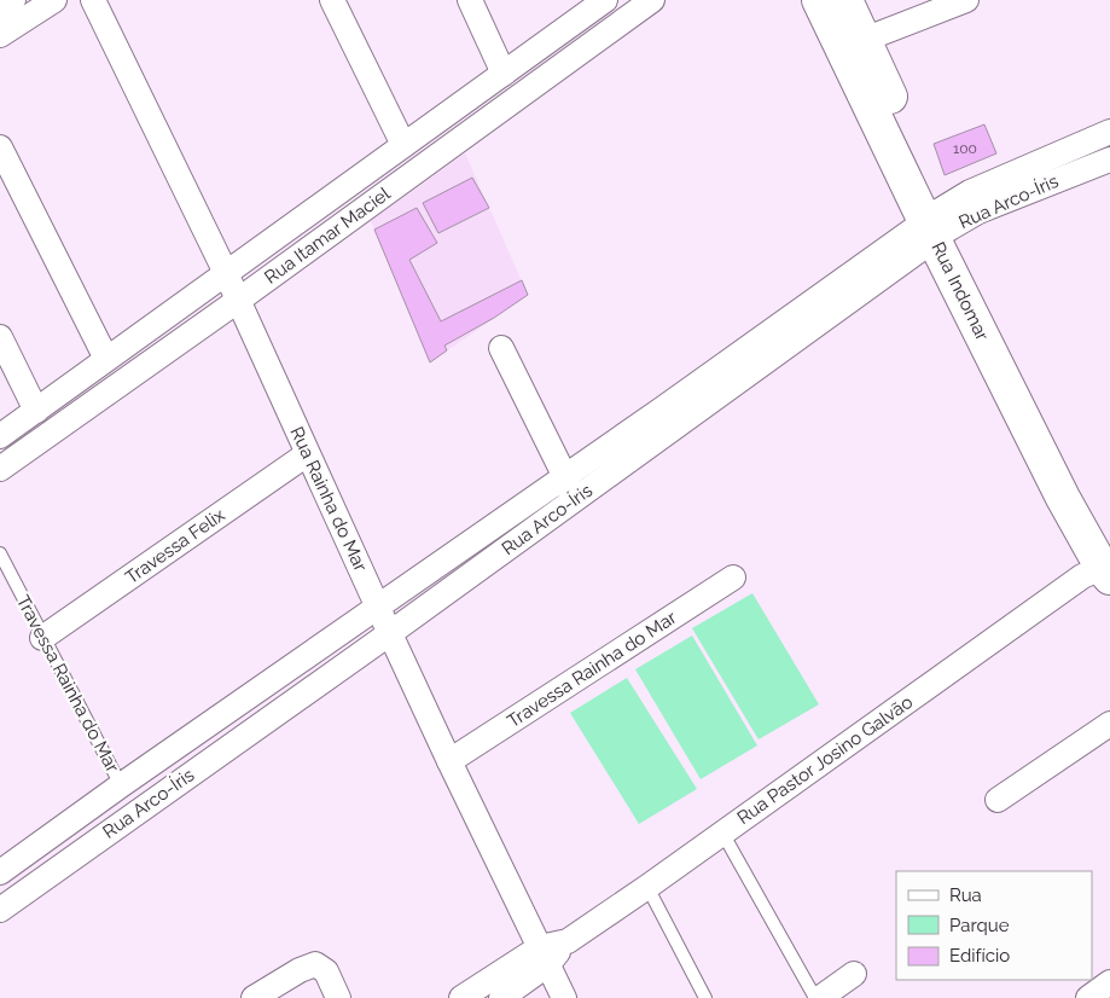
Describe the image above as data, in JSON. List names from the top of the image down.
{
  "streets": {
    "street": [
      "Rua Arco-Íris",
      "Rua Itamar Maciel",
      "Rua Indomar",
      "Rua Rainha do Mar",
      "Travessa Felix",
      "Travessa Rainha do Mar",
      "Rua Pastor Josino Galvão"
    ]
  },
  "crossings": [
    ["Rua Arco-Íris", "Rua Indomar"],
    ["Rua Arco-Íris", "Rua Rainha do Mar"],
    ["Rua Arco-Íris", "Travessa Rainha do Mar"],
    ["Rua Itamar Maciel", "Rua Rainha do Mar"],
    ["Rua Indomar", "Rua Pastor Josino Galvão"],
    ["Rua Rainha do Mar", "Travessa Felix"],
    ["Rua Rainha do Mar", "Travessa Rainha do Mar"],
    ["Rua Rainha do Mar", "Rua Pastor Josino Galvão"],
    ["Travessa Felix", "Travessa Rainha do Mar"]
  ],
  "house_numbers": ["100"],
  "legend": ["Rua", "Parque", "Edifício"]
}
